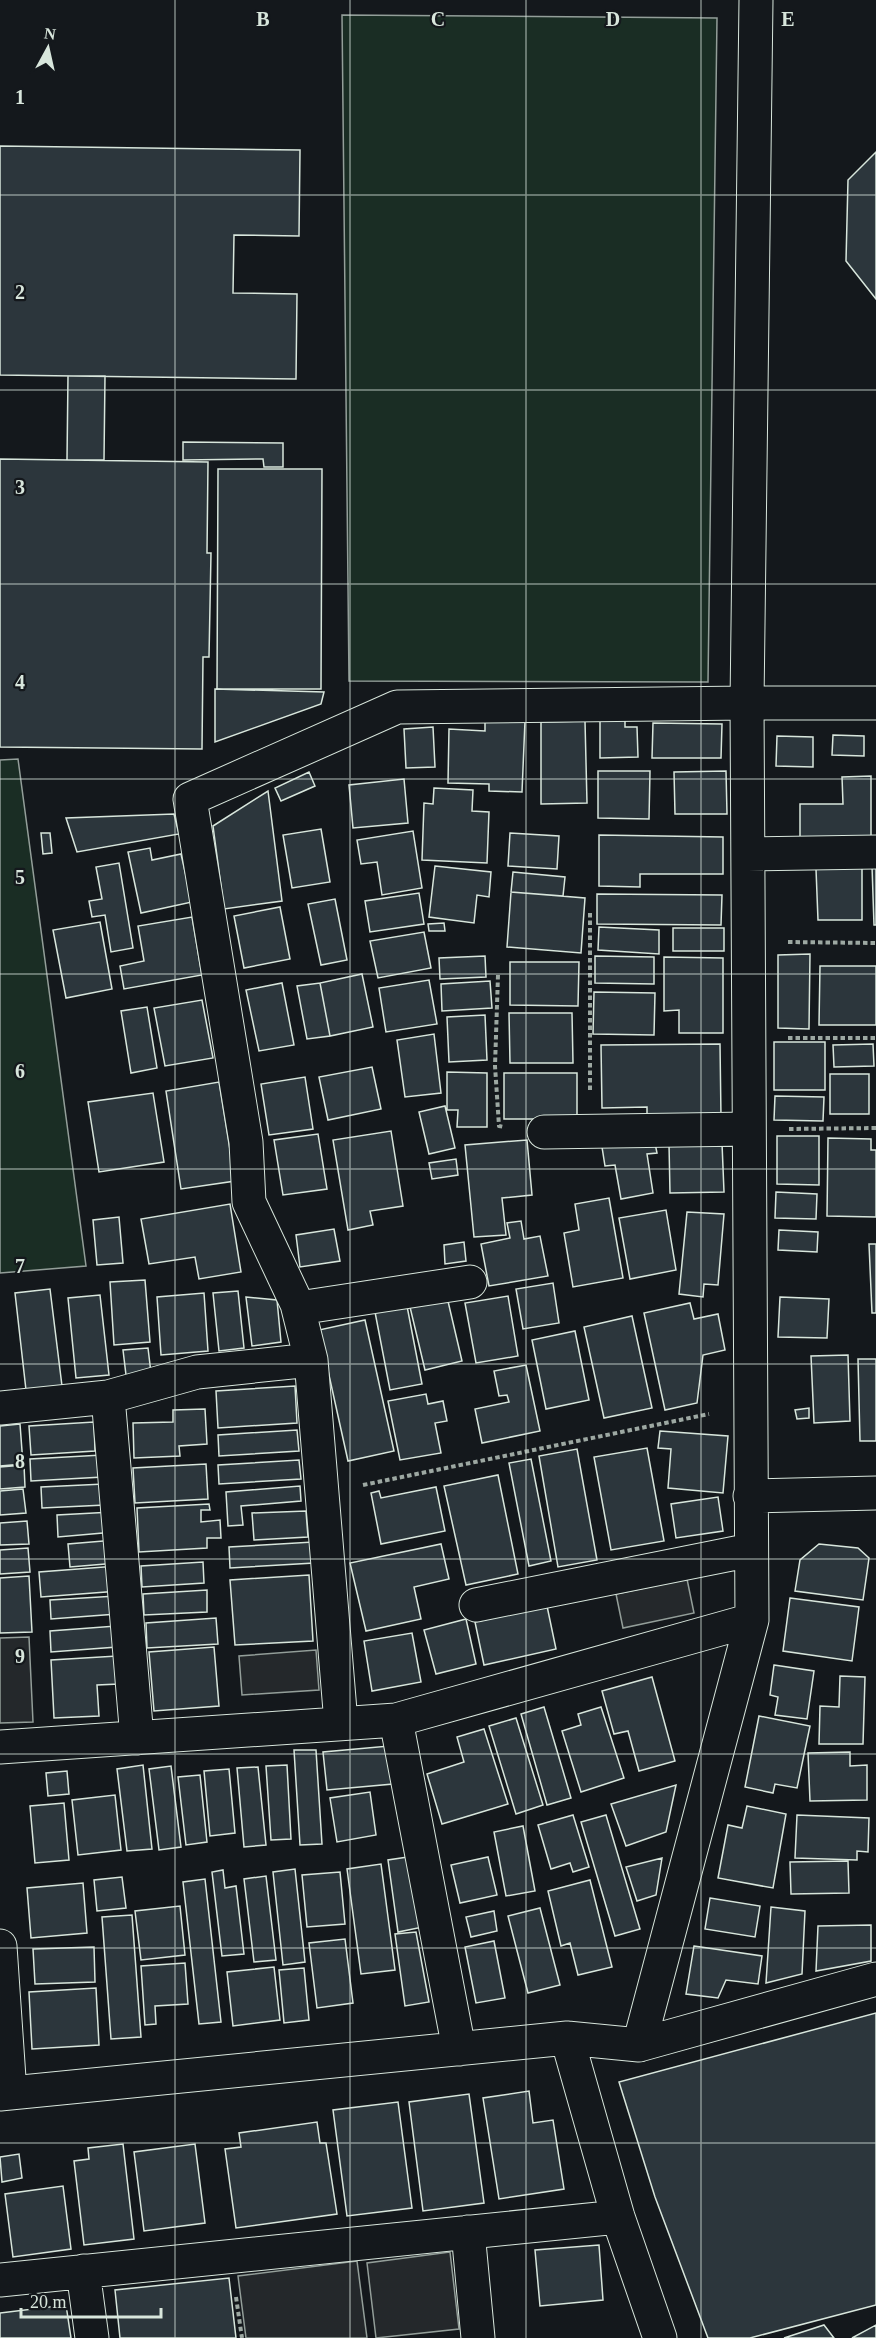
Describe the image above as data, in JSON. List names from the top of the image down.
{
  "scale_bar": "20 m",
  "north": "top",
  "grid": {
    "columns": [
      "B",
      "C",
      "D",
      "E"
    ],
    "rows": [
      "1",
      "2",
      "3",
      "4",
      "5",
      "6",
      "7",
      "8",
      "9"
    ]
  }
}
